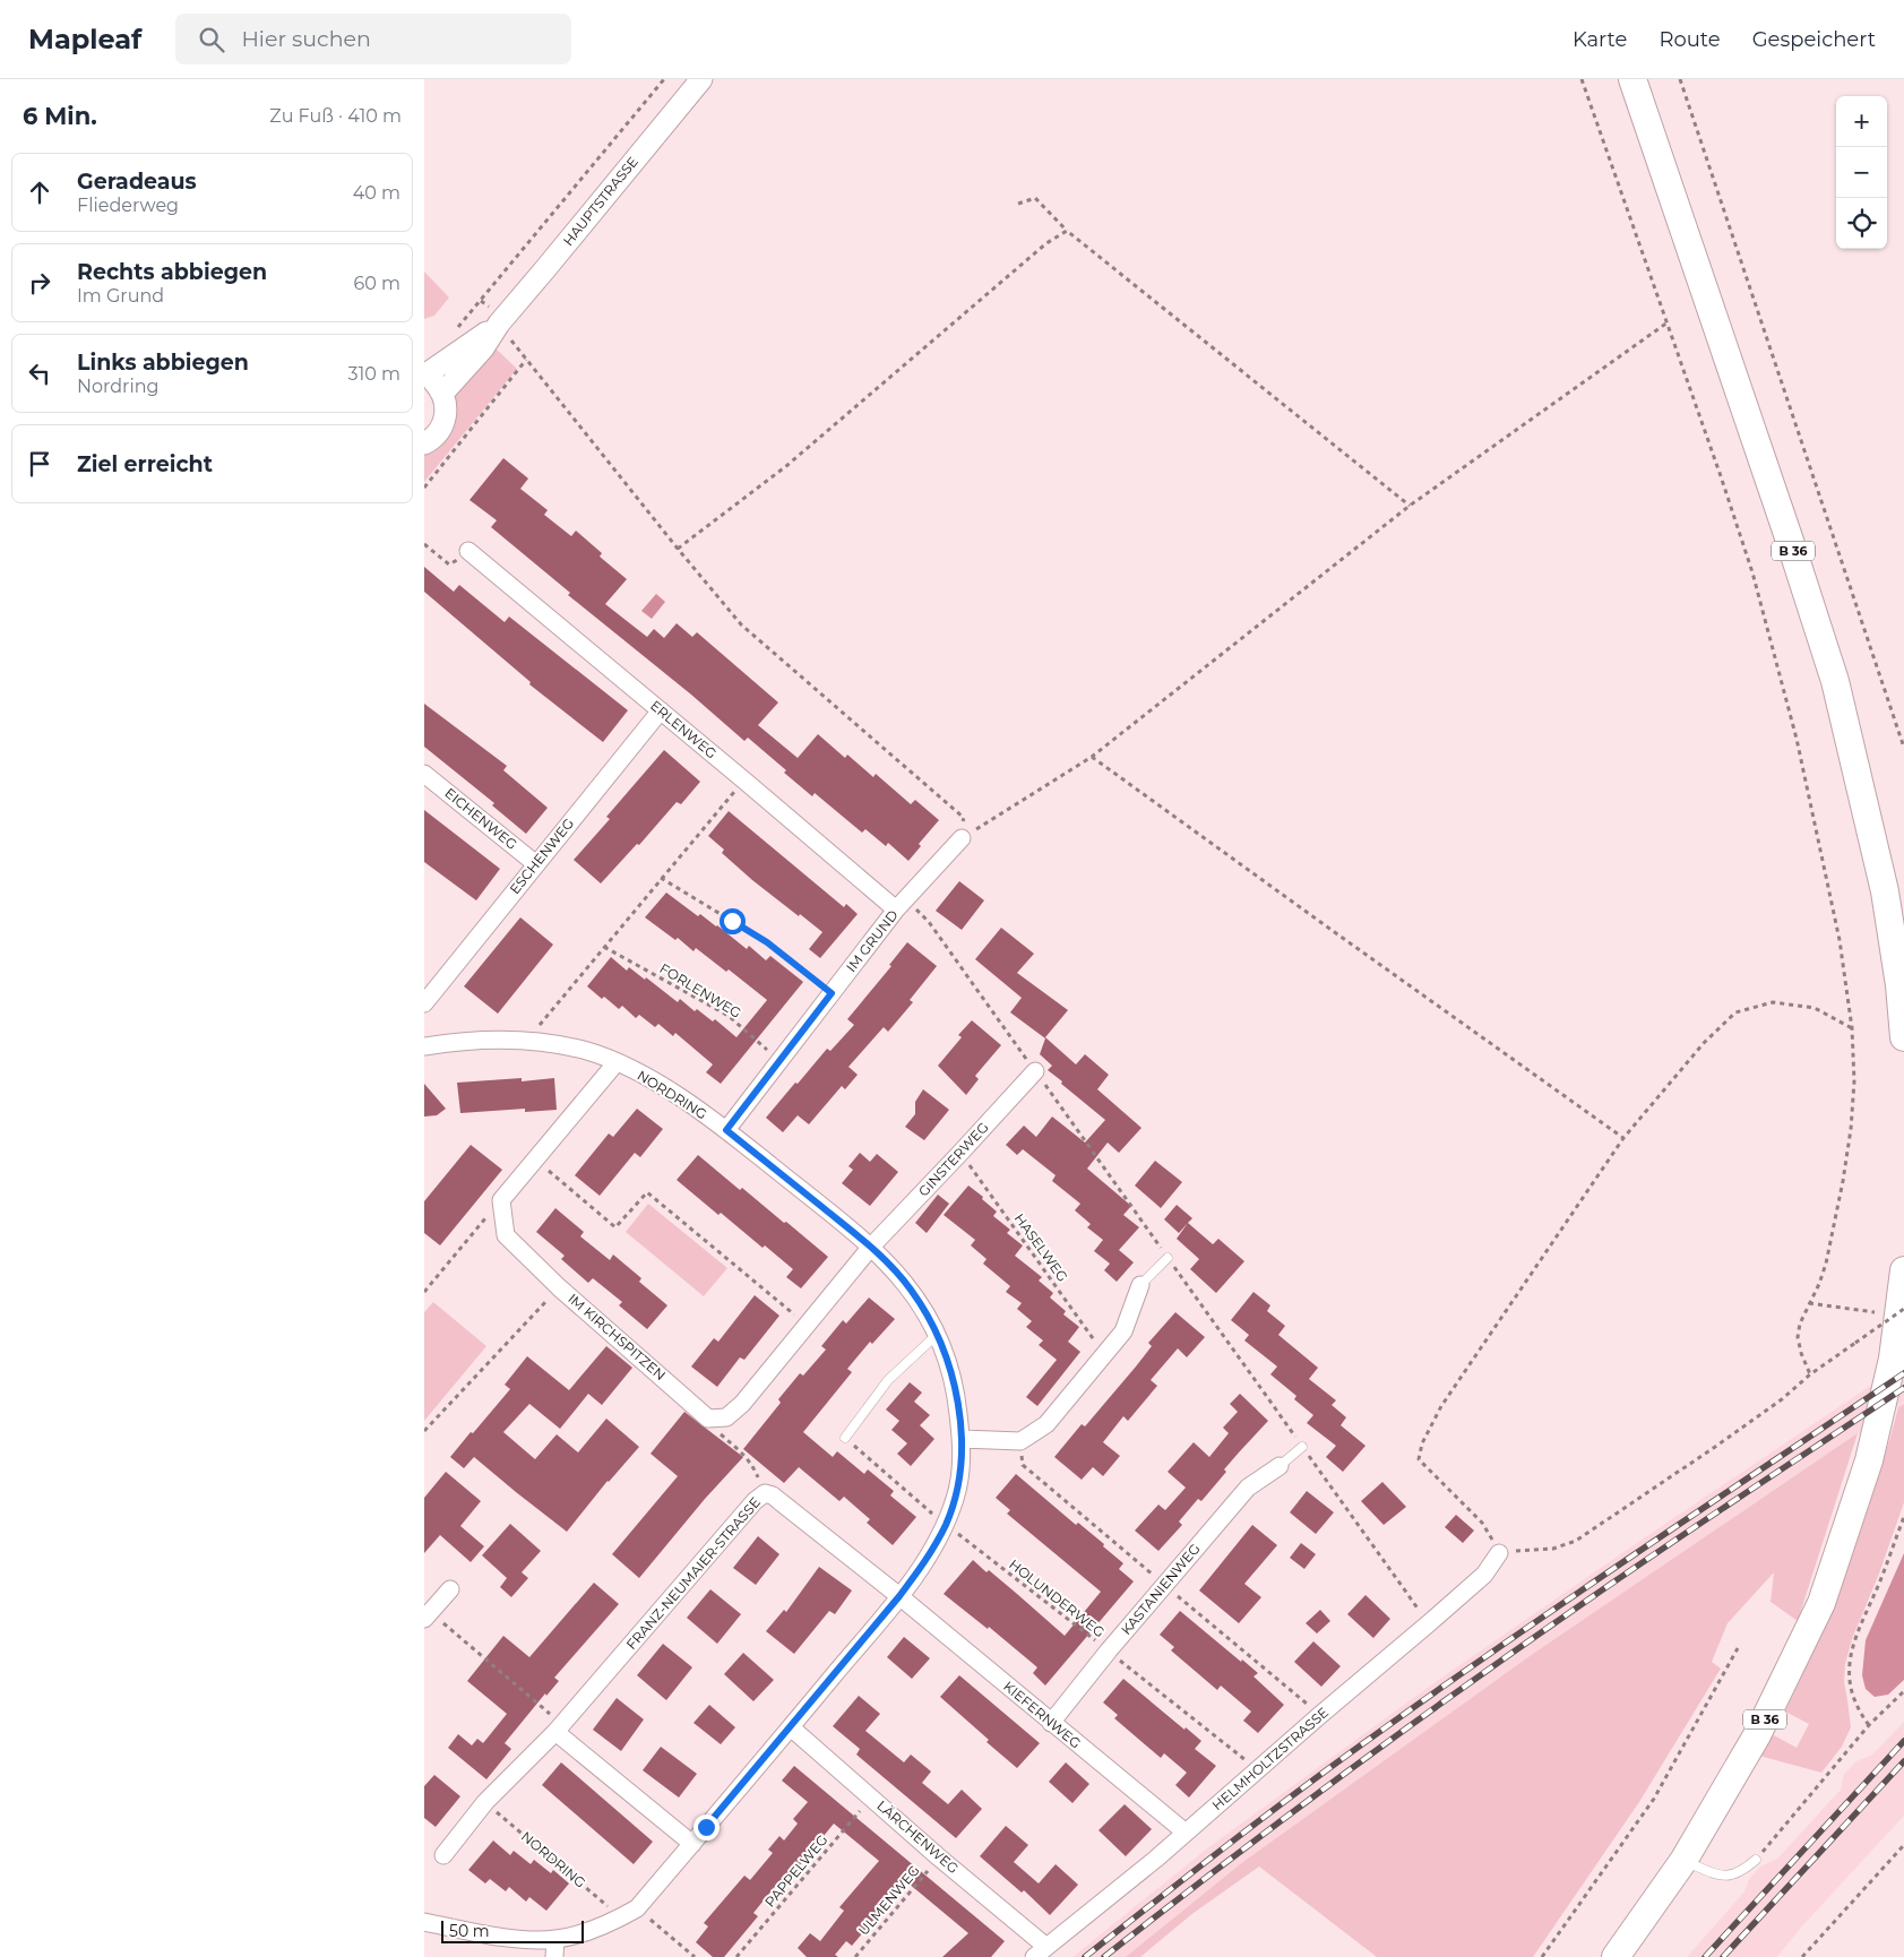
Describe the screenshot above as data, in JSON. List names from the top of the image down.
{
  "streets": {
    "main road": ["B 36"],
    "street": [
      "HAUPTSTRASSE",
      "ERLENWEG",
      "EICHENWEG",
      "ESCHENWEG",
      "IM GRUND",
      "NORDRING",
      "GINSTERWEG",
      "IM KIRCHSPITZEN",
      "FRANZ-NEUMAIER-STRASSE",
      "KASTANIENWEG",
      "KIEFERNWEG",
      "HELMHOLTZSTRASSE",
      "LÄRCHENWEG"
    ],
    "path": [
      "FORLENWEG",
      "HASELWEG",
      "HOLUNDERWEG",
      "PAPPELWEG",
      "ULMENWEG"
    ]
  },
  "crossings": [
    ["ERLENWEG", "ESCHENWEG"],
    ["ERLENWEG", "IM GRUND"],
    ["EICHENWEG", "ESCHENWEG"],
    ["IM GRUND", "FORLENWEG"],
    ["IM GRUND", "NORDRING"],
    ["NORDRING", "GINSTERWEG"],
    ["NORDRING", "FRANZ-NEUMAIER-STRASSE"],
    ["NORDRING", "HOLUNDERWEG"],
    ["NORDRING", "KIEFERNWEG"],
    ["NORDRING", "LÄRCHENWEG"],
    ["GINSTERWEG", "HASELWEG"],
    ["FRANZ-NEUMAIER-STRASSE", "KIEFERNWEG"],
    ["KASTANIENWEG", "HOLUNDERWEG"],
    ["KASTANIENWEG", "KIEFERNWEG"],
    ["HOLUNDERWEG", "HELMHOLTZSTRASSE"],
    ["KIEFERNWEG", "HELMHOLTZSTRASSE"],
    ["HELMHOLTZSTRASSE", "LÄRCHENWEG"],
    ["LÄRCHENWEG", "PAPPELWEG"],
    ["LÄRCHENWEG", "ULMENWEG"]
  ],
  "scale_bar": "50 m",
  "page": {
    "header": "Mapleaf",
    "search": "Hier suchen",
    "nav": ["Karte", "Route", "Gespeichert"],
    "heading": ["6 Min.", "Zu Fuß · 410 m"],
    "map_buttons": ["+", "−"],
    "list": [
      ["Geradeaus", "Fliederweg", "40 m"],
      ["Rechts abbiegen", "Im Grund", "60 m"],
      ["Links abbiegen", "Nordring", "310 m"],
      "Ziel erreicht"
    ],
    "scale": "50 m"
  }
}
